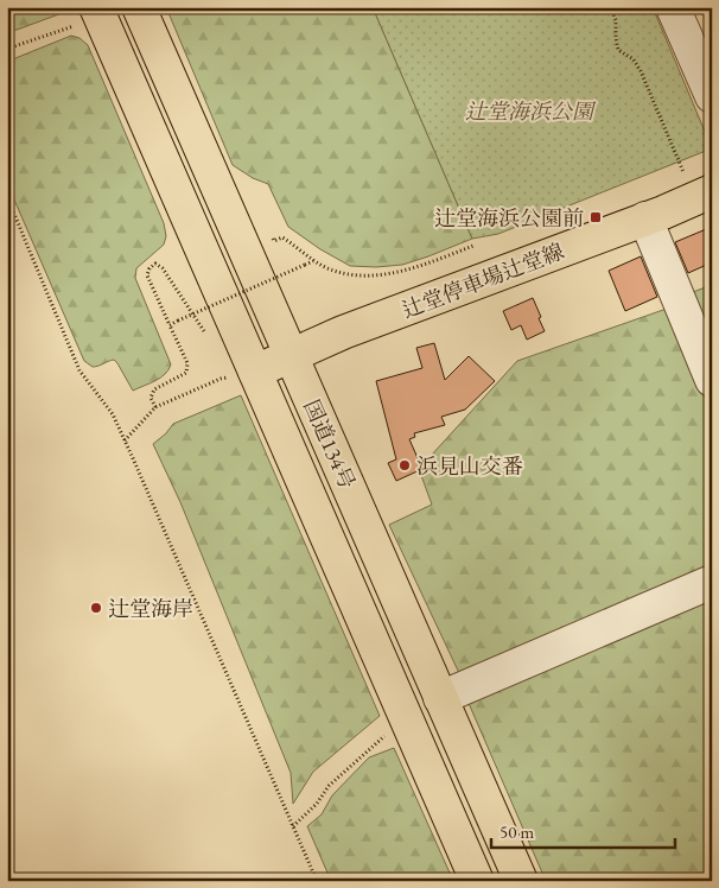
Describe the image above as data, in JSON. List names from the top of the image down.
{
  "streets": {
    "main road": ["辻堂停車場辻堂線", "国道134号"]
  },
  "crossings": [
    ["辻堂停車場辻堂線", "国道134号"]
  ],
  "parks": ["辻堂海浜公園"],
  "places": {
    "transit": ["辻堂海浜公園前"],
    "other": ["浜見山交番", "辻堂海岸"]
  },
  "scale_bar": "50 m"
}
